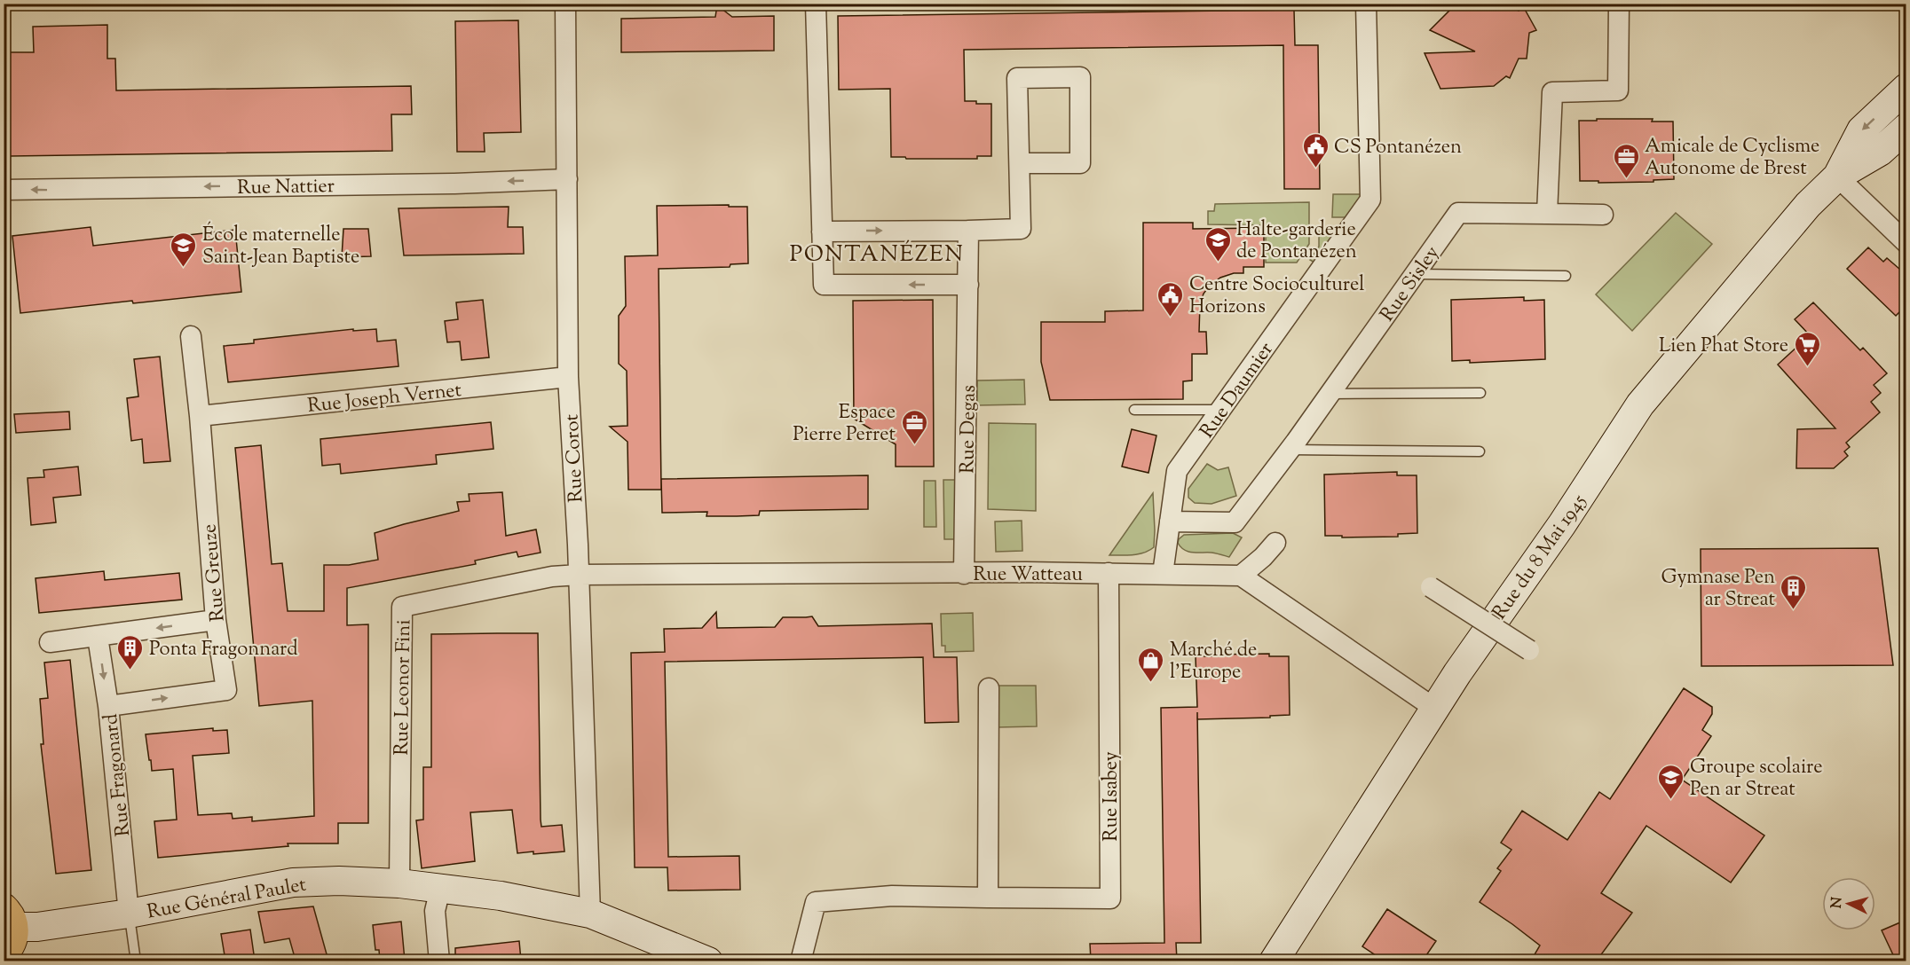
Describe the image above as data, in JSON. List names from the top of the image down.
{
  "streets": {
    "street": [
      "Rue Nattier",
      "Rue Sisley",
      "Rue Daumier",
      "Rue Joseph Vernet",
      "Rue Degas",
      "Rue Corot",
      "Rue du 8 Mai 1945",
      "Rue Greuze",
      "Rue Watteau",
      "Rue Leonor Fini",
      "Rue Fragonard",
      "Rue Isabey",
      "Rue Général Paulet"
    ]
  },
  "crossings": [
    ["Rue Nattier", "Rue Corot"],
    ["Rue Sisley", "Rue Daumier"],
    ["Rue Daumier", "Rue Watteau"],
    ["Rue Joseph Vernet", "Rue Corot"],
    ["Rue Joseph Vernet", "Rue Greuze"],
    ["Rue Degas", "Rue Watteau"],
    ["Rue Corot", "Rue Watteau"],
    ["Rue Corot", "Rue Leonor Fini"],
    ["Rue Corot", "Rue Général Paulet"],
    ["Rue Greuze", "Rue Fragonard"],
    ["Rue Watteau", "Rue Leonor Fini"],
    ["Rue Watteau", "Rue Isabey"],
    ["Rue Leonor Fini", "Rue Général Paulet"],
    ["Rue Fragonard", "Rue Général Paulet"]
  ],
  "one_way": ["Rue Nattier"],
  "districts": ["PONTANÉZEN"],
  "places": {
    "public building": ["CS Pontanézen", "Centre Socioculturel Horizons"],
    "office": ["Amicale de Cyclisme Autonome de Brest", "Espace Pierre Perret"],
    "school or university": ["Halte-garderie de Pontanézen", "École maternelle Saint-Jean Baptiste", "Groupe scolaire Pen ar Streat"],
    "supermarket": ["Lien Phat Store"],
    "building": ["Gymnase Pen ar Streat", "Ponta Fragonnard"],
    "shop": ["Marché de l'Europe"]
  },
  "north": "left"
}
